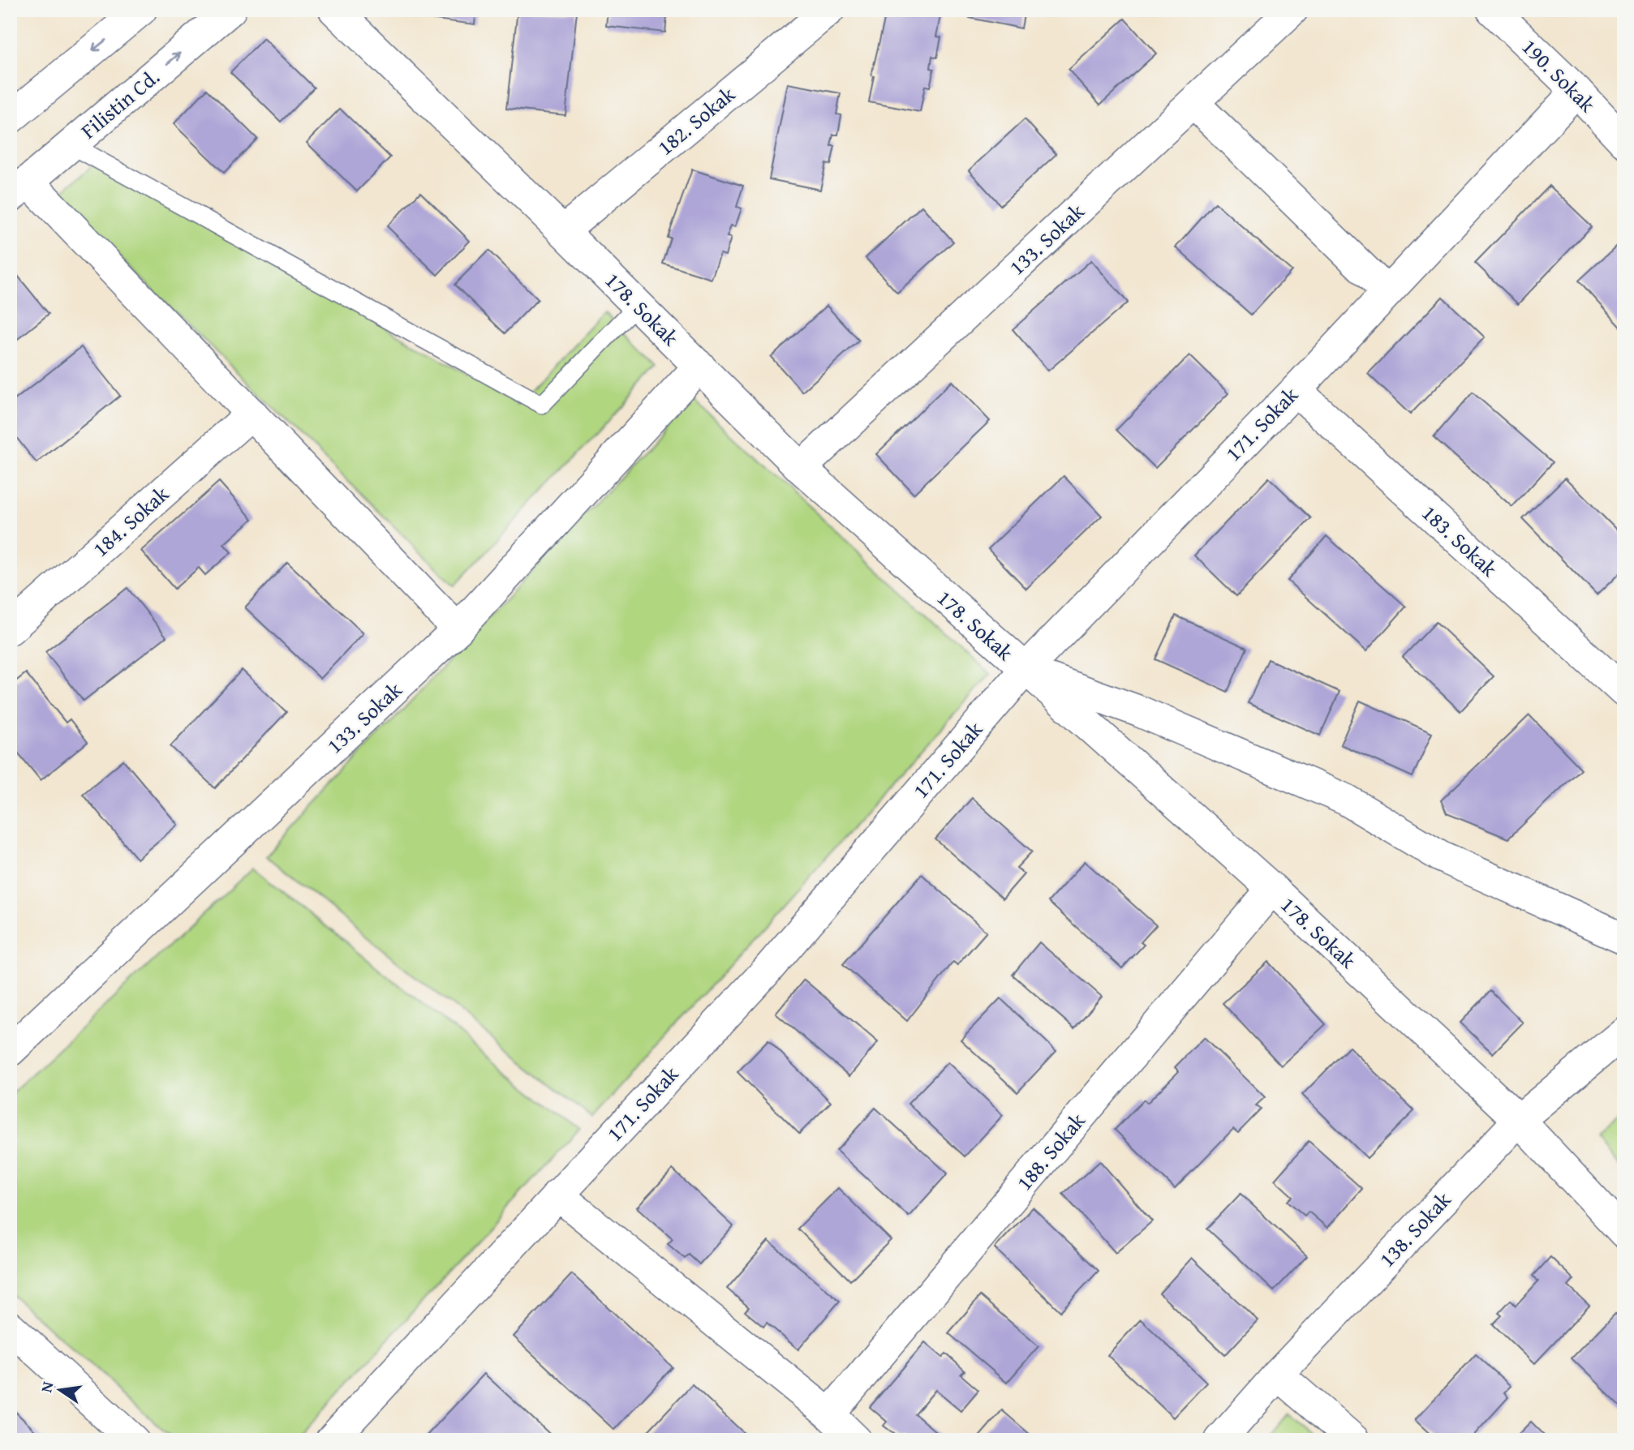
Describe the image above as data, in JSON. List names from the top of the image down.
{
  "streets": {
    "street": [
      "190. Sokak",
      "Filistin Cd.",
      "182. Sokak",
      "133. Sokak",
      "178. Sokak",
      "171. Sokak",
      "184. Sokak",
      "183. Sokak",
      "188. Sokak",
      "138. Sokak"
    ]
  },
  "crossings": [
    ["190. Sokak", "171. Sokak"],
    ["182. Sokak", "178. Sokak"],
    ["133. Sokak", "178. Sokak"],
    ["178. Sokak", "171. Sokak"],
    ["178. Sokak", "188. Sokak"],
    ["178. Sokak", "138. Sokak"],
    ["171. Sokak", "183. Sokak"]
  ],
  "north": "left"
}
